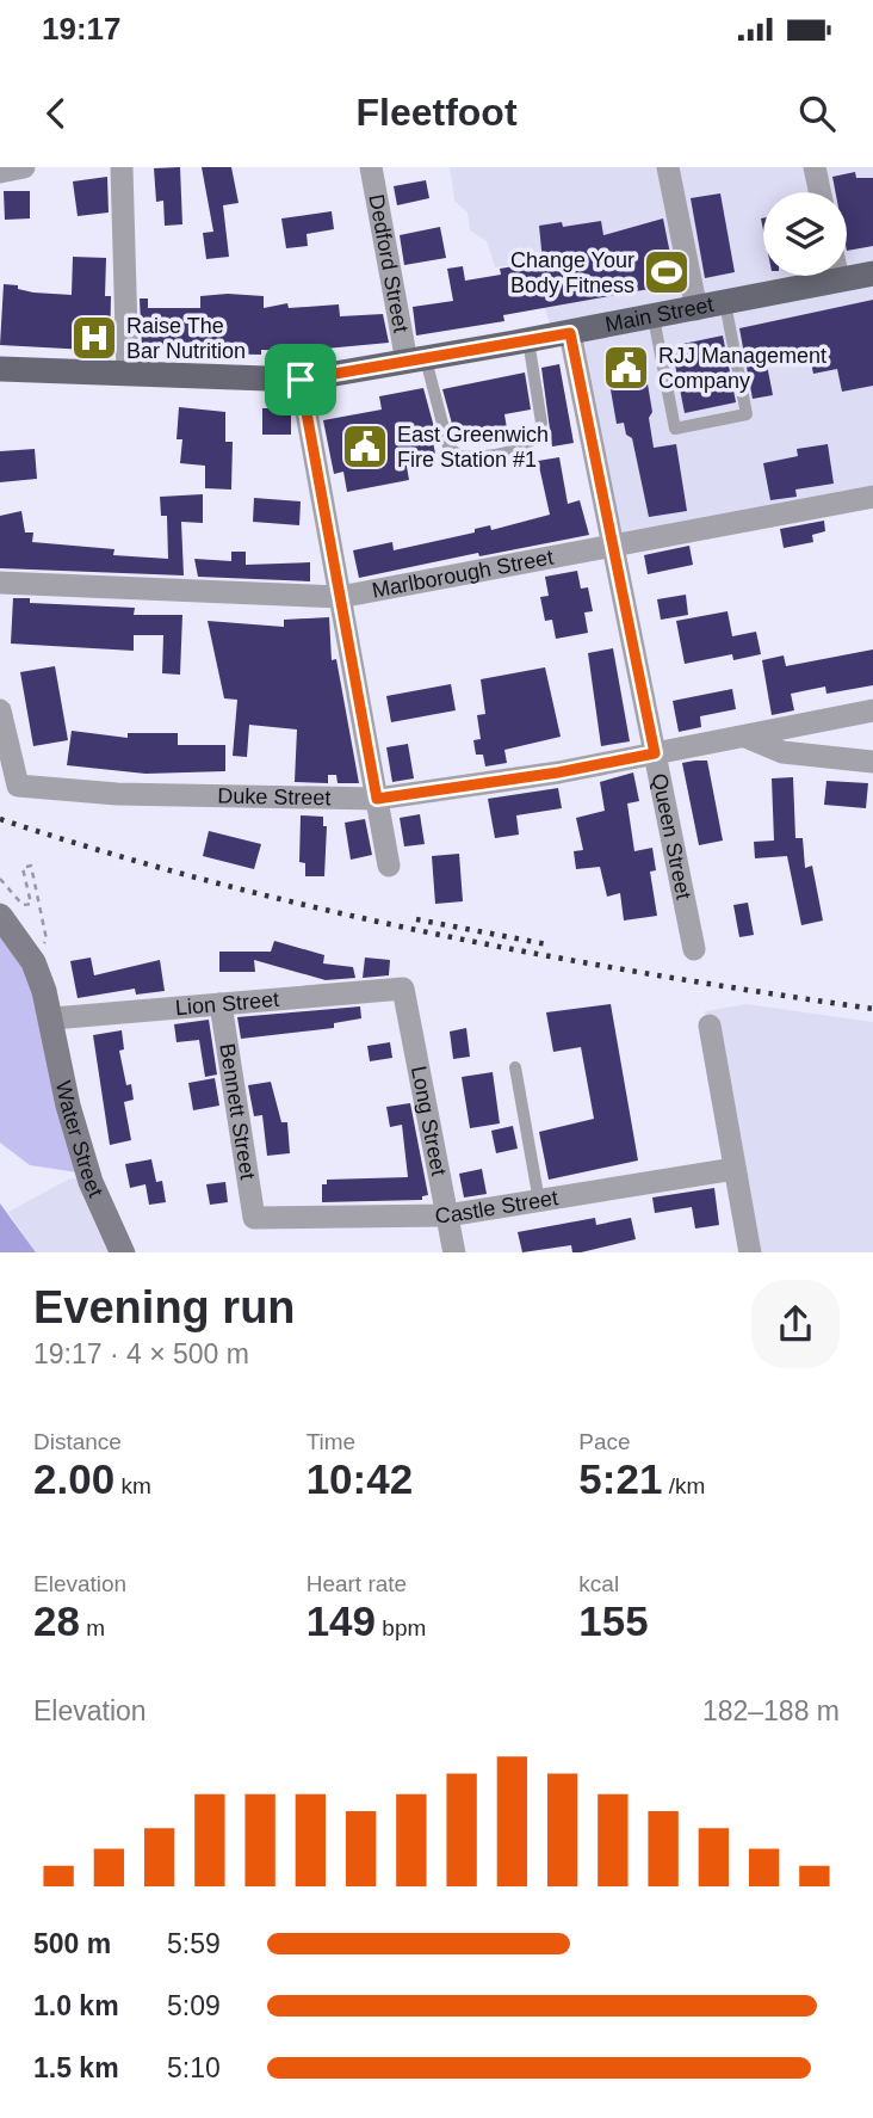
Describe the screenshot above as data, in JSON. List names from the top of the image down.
{
  "streets": {
    "main road": ["Main Street"],
    "street": [
      "Dedford Street",
      "Marlborough Street",
      "Duke Street",
      "Queen Street",
      "Lion Street",
      "Bennett Street",
      "Long Street",
      "Water Street",
      "Castle Street"
    ]
  },
  "crossings": [
    ["Dedford Street", "Main Street"],
    ["Main Street", "Queen Street"],
    ["Marlborough Street", "Queen Street"],
    ["Duke Street", "Queen Street"],
    ["Lion Street", "Bennett Street"],
    ["Lion Street", "Long Street"],
    ["Lion Street", "Water Street"],
    ["Bennett Street", "Castle Street"],
    ["Long Street", "Castle Street"]
  ],
  "places": {
    "sports": ["Change Your Body Fitness"],
    "hospital": ["Raise The Bar Nutrition"],
    "public building": ["RJJ Management Company", "East Greenwich Fire Station #1"]
  },
  "page": {
    "status": "19:17",
    "header": "Fleetfoot",
    "heading": ["Evening run", "19:17 · 4 × 500 m"],
    "stats": [
      ["Distance", "2.00 km"],
      ["Time", "10:42"],
      ["Pace", "5:21 /km"],
      ["Elevation", "28 m"],
      ["Heart rate", "149 bpm"],
      ["kcal", "155"]
    ],
    "chart": ["Elevation", "182–188 m"],
    "list": [
      {
        "name": "500 m",
        "note": "5:59"
      },
      {
        "name": "1.0 km",
        "note": "5:09"
      },
      {
        "name": "1.5 km",
        "note": "5:10"
      }
    ]
  }
}
